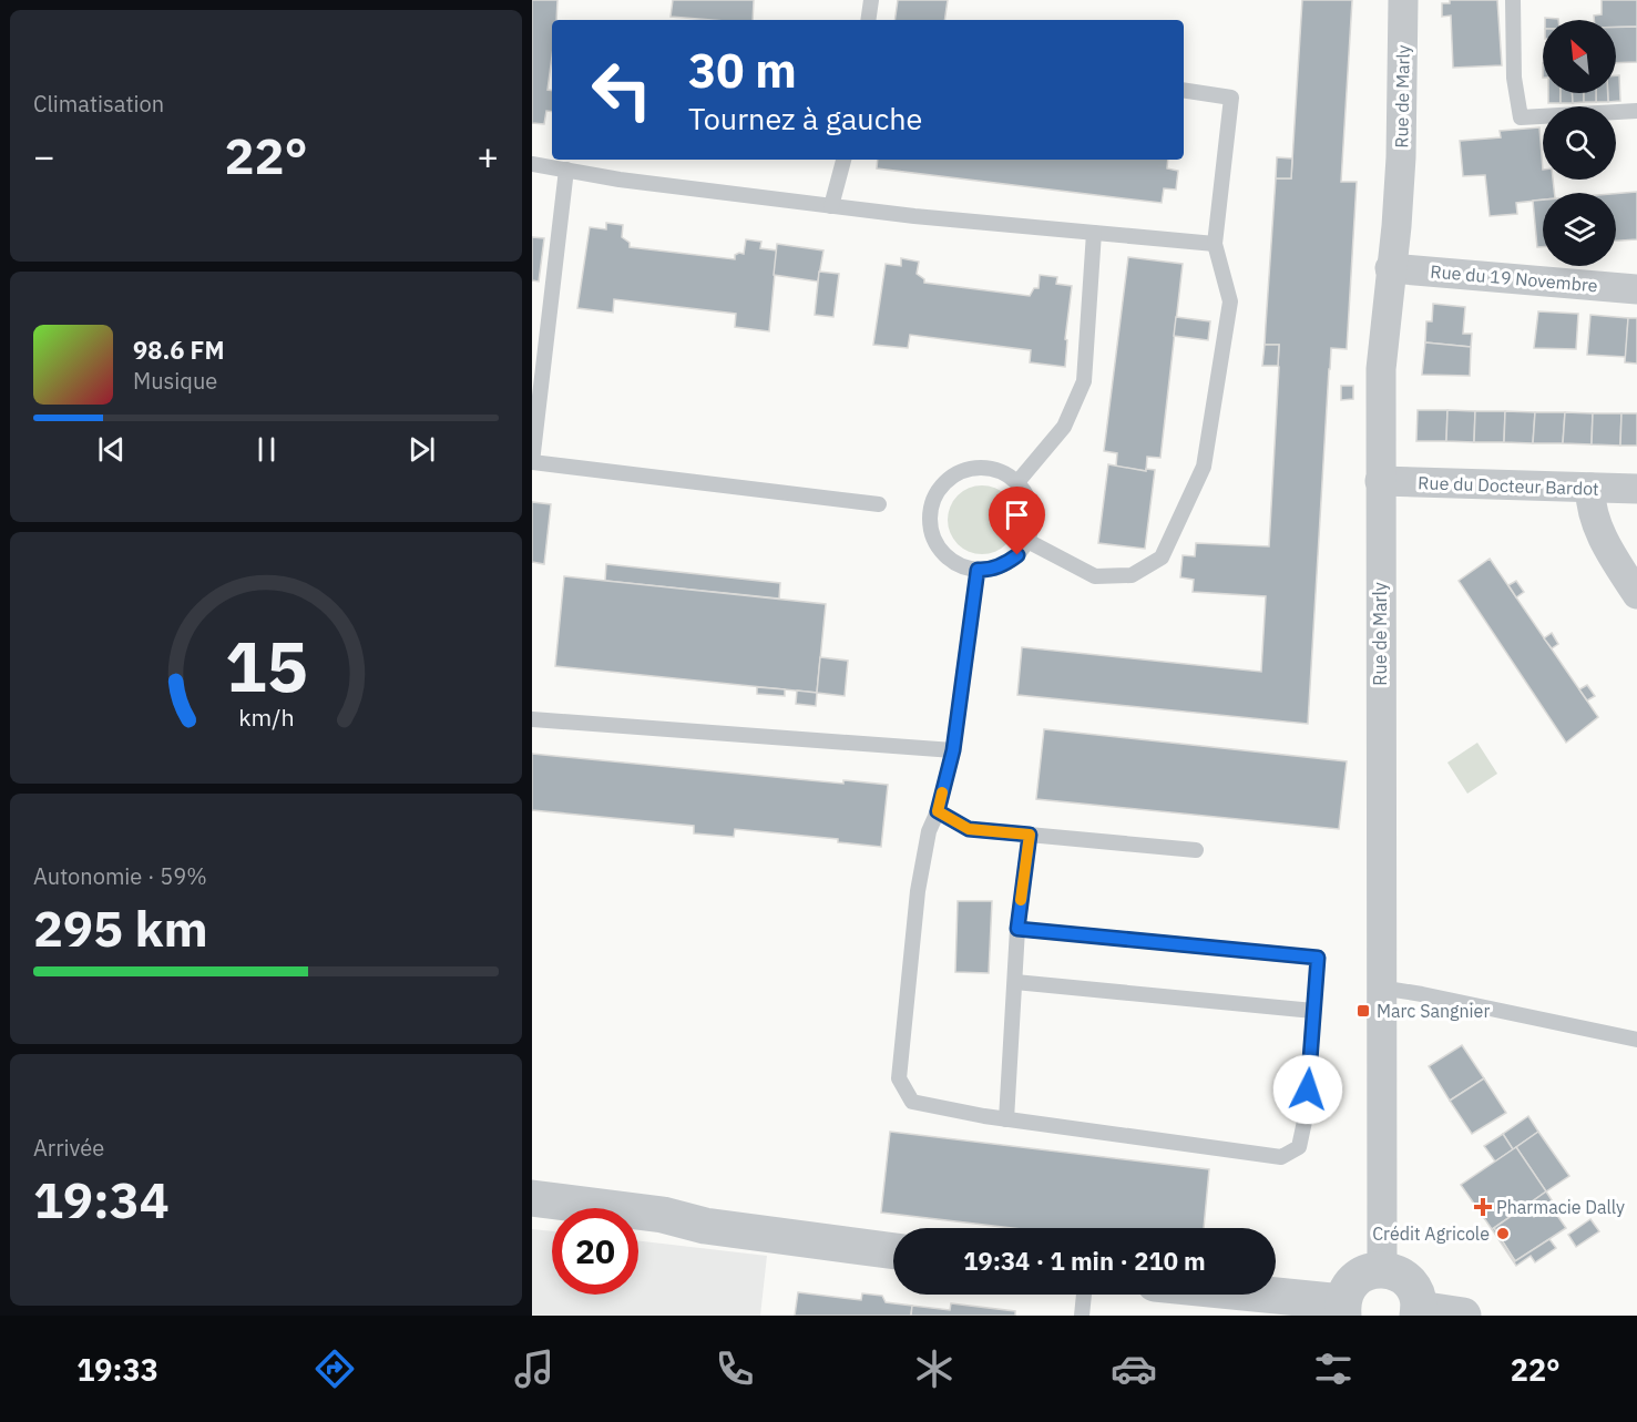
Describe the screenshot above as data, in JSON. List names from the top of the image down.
{
  "streets": {
    "street": ["Rue de Marly", "Rue du 19 Novembre", "Rue du Docteur Bardot"]
  },
  "crossings": [
    ["Rue de Marly", "Rue du 19 Novembre"],
    ["Rue de Marly", "Rue du Docteur Bardot"]
  ],
  "places": {
    "transit": ["Marc Sangnier"],
    "health": ["Pharmacie Dally"],
    "other": ["Crédit Agricole"]
  },
  "north": "top left",
  "page": {
    "tile": [
      "Climatisation",
      ["Autonomie · 59%", "295 km"],
      ["Arrivée", "19:34"]
    ],
    "turn": ["30 m", "Tournez à gauche"],
    "heat": ["−", "22°", "+"],
    "song": ["98.6 FM", "Musique"],
    "limit": "20",
    "trip": "19:34 · 1 min · 210 m",
    "tabs": ["19:33", "22°"],
    "gauge": ["15", "km/h"]
  }
}
